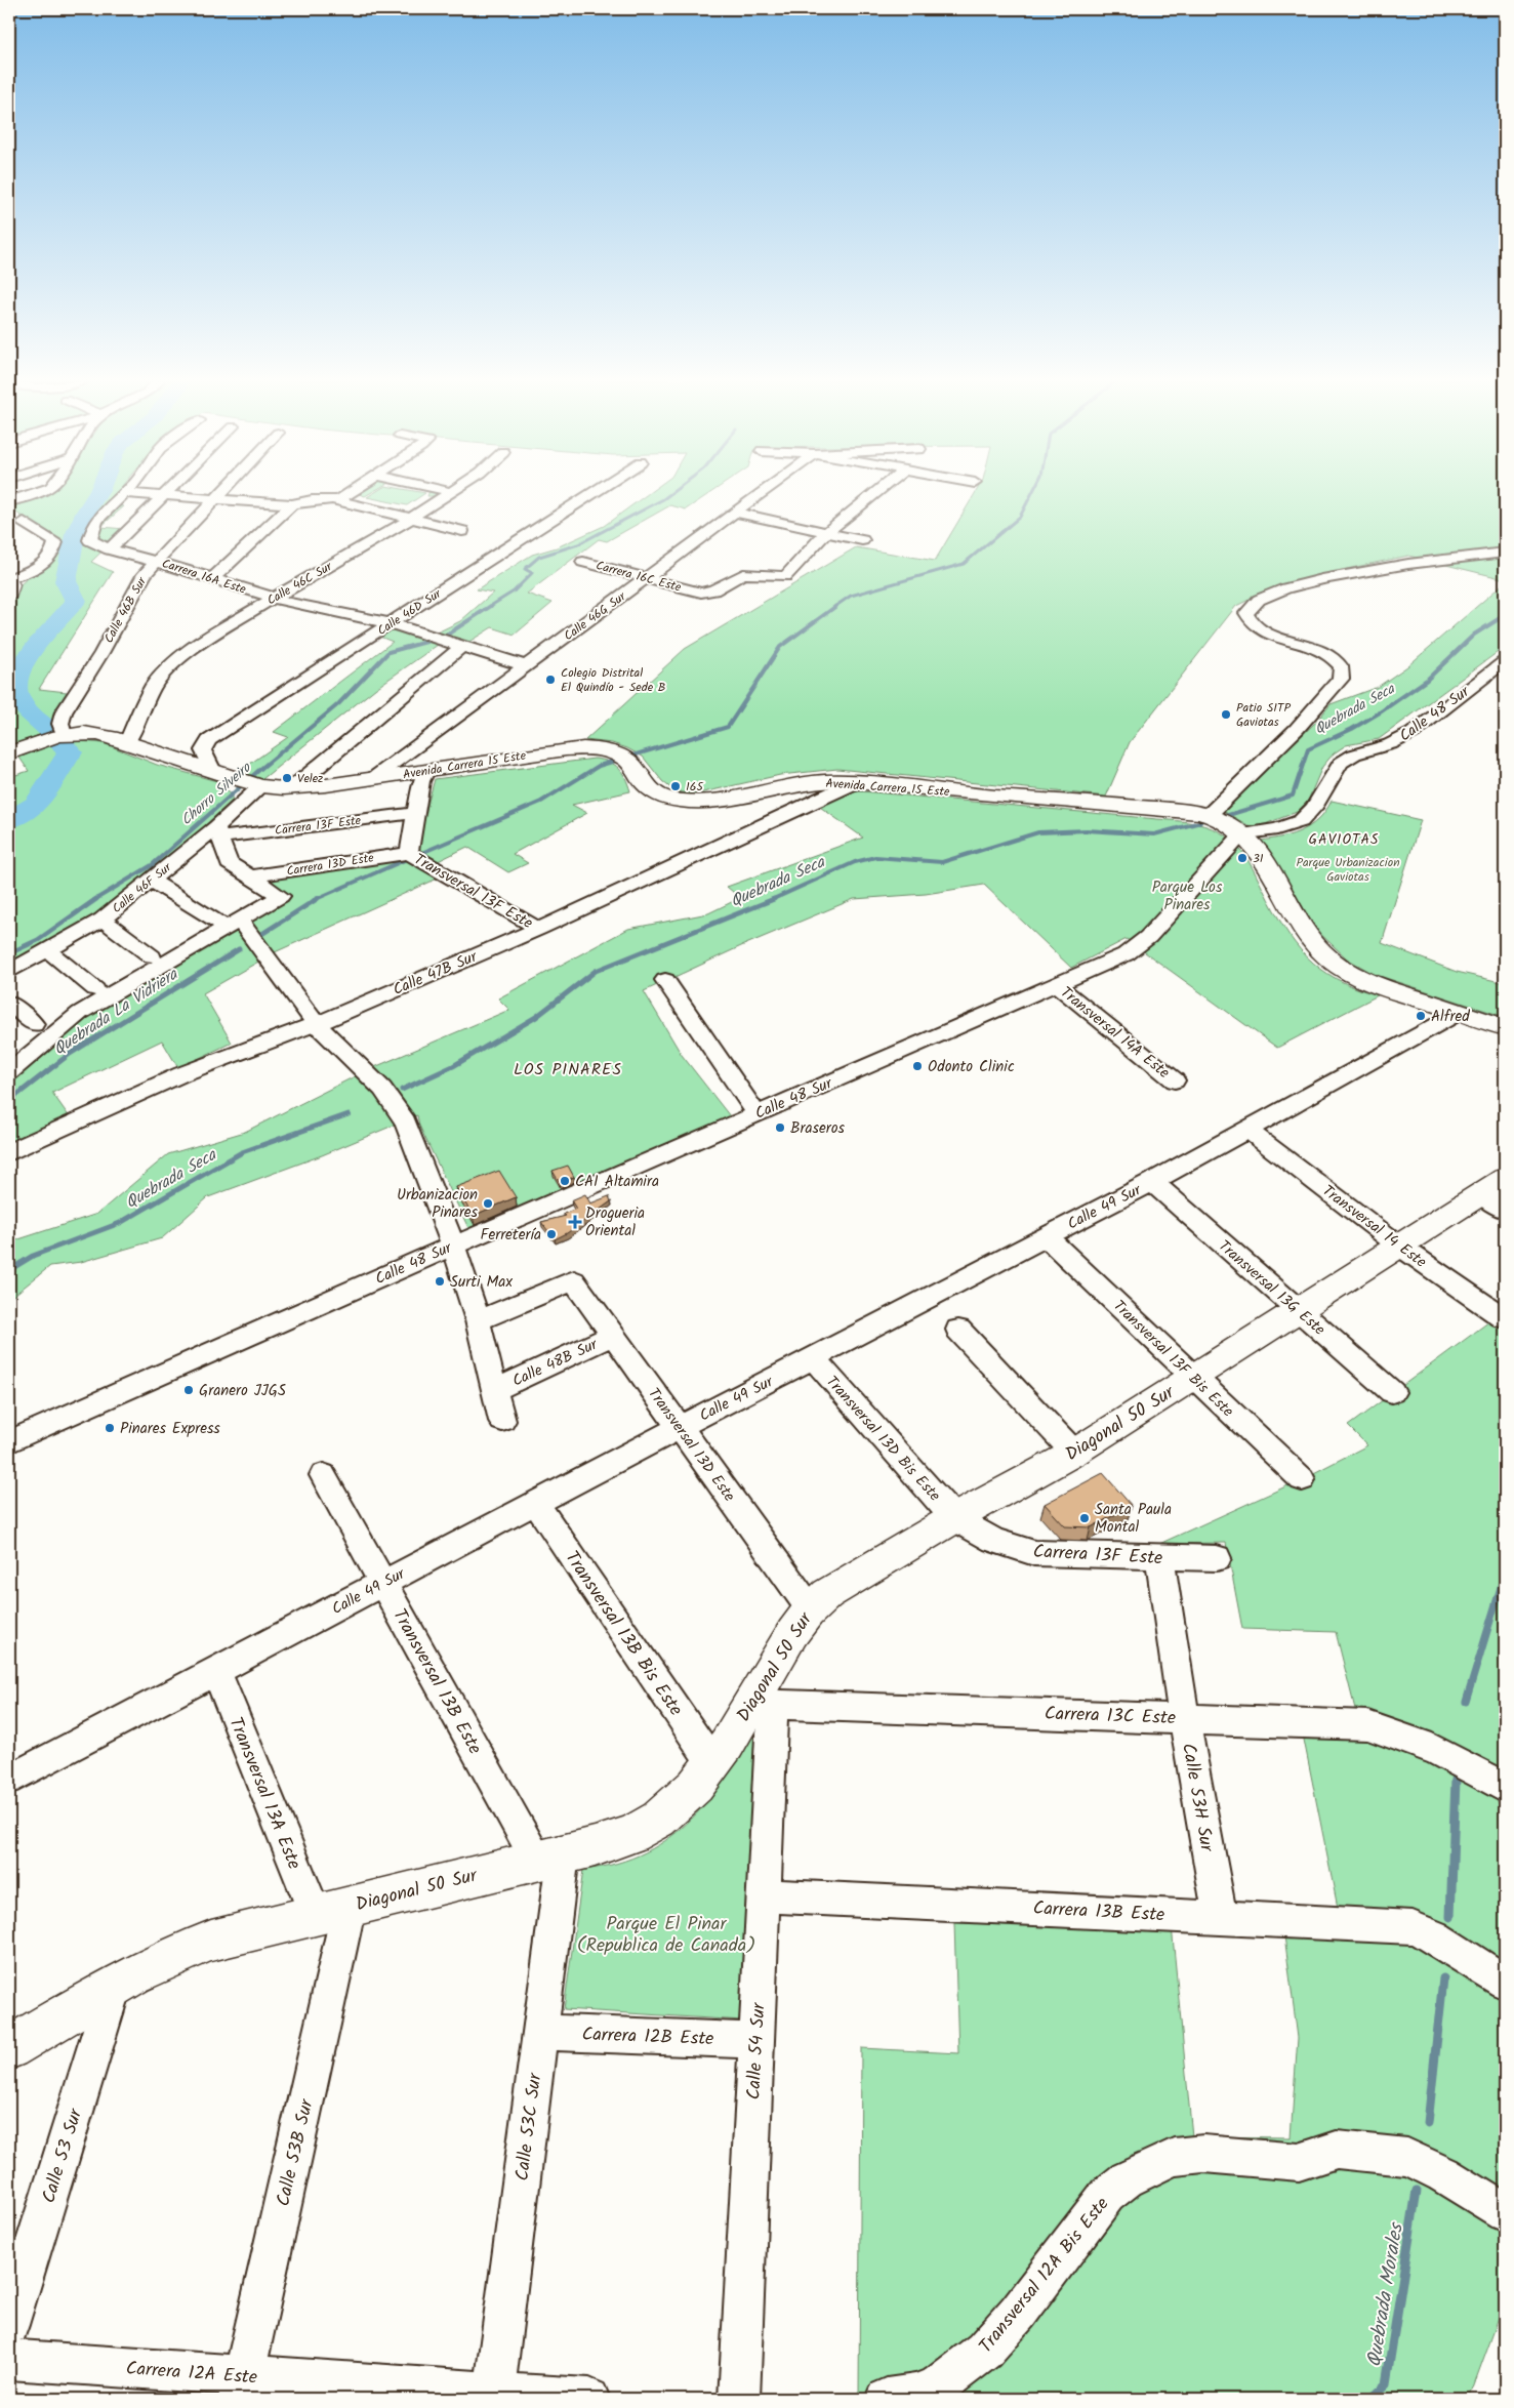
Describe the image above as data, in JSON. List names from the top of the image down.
{
  "streets": {
    "main road": ["Avenida Carrera 15 Este", "Diagonal 50 Sur"],
    "street": [
      "Carrera 16A Este",
      "Carrera 16C Este",
      "Calle 46C Sur",
      "Calle 46B Sur",
      "Calle 46D Sur",
      "Calle 46G Sur",
      "Calle 48 Sur",
      "Carrera 13F Este",
      "Carrera 13D Este",
      "Calle 46F Sur",
      "Transversal 13F Este",
      "Calle 47B Sur",
      "Transversal 14A Este",
      "Calle 49 Sur",
      "Transversal 14 Este",
      "Transversal 13G Este",
      "Transversal 13F Bis Este",
      "Calle 48B Sur",
      "Transversal 13D Bis Este",
      "Transversal 13D Este",
      "Transversal 13B Bis Este",
      "Transversal 13B Este",
      "Carrera 13C Este",
      "Transversal 13A Este",
      "Calle 53H Sur",
      "Carrera 13B Este",
      "Carrera 12B Este",
      "Calle 54 Sur",
      "Calle 53C Sur",
      "Calle 53B Sur",
      "Calle 53 Sur",
      "Transversal 12A Bis Este",
      "Carrera 12A Este"
    ]
  },
  "crossings": [
    ["Carrera 16A Este", "Calle 46C Sur"],
    ["Carrera 16A Este", "Calle 46B Sur"],
    ["Carrera 16A Este", "Calle 46D Sur"],
    ["Carrera 16A Este", "Calle 46G Sur"],
    ["Carrera 16C Este", "Calle 46G Sur"],
    ["Calle 46C Sur", "Avenida Carrera 15 Este"],
    ["Calle 46B Sur", "Avenida Carrera 15 Este"],
    ["Calle 46D Sur", "Avenida Carrera 15 Este"],
    ["Calle 46G Sur", "Avenida Carrera 15 Este"],
    ["Calle 48 Sur", "Avenida Carrera 15 Este"],
    ["Calle 48 Sur", "Transversal 14A Este"],
    ["Avenida Carrera 15 Este", "Calle 46F Sur"],
    ["Avenida Carrera 15 Este", "Calle 47B Sur"],
    ["Avenida Carrera 15 Este", "Calle 49 Sur"],
    ["Carrera 13F Este", "Calle 46F Sur"],
    ["Carrera 13F Este", "Diagonal 50 Sur"],
    ["Carrera 13F Este", "Transversal 13D Bis Este"],
    ["Carrera 13F Este", "Calle 53H Sur"],
    ["Carrera 13D Este", "Transversal 13F Este"],
    ["Transversal 13F Este", "Calle 47B Sur"],
    ["Calle 49 Sur", "Transversal 14 Este"],
    ["Calle 49 Sur", "Transversal 13G Este"],
    ["Calle 49 Sur", "Transversal 13F Bis Este"],
    ["Calle 49 Sur", "Transversal 13D Bis Este"],
    ["Calle 49 Sur", "Transversal 13D Este"],
    ["Calle 49 Sur", "Transversal 13B Bis Este"],
    ["Calle 49 Sur", "Transversal 13B Este"],
    ["Calle 49 Sur", "Transversal 13A Este"],
    ["Transversal 14 Este", "Diagonal 50 Sur"],
    ["Transversal 13G Este", "Diagonal 50 Sur"],
    ["Transversal 13F Bis Este", "Diagonal 50 Sur"],
    ["Calle 48B Sur", "Transversal 13D Este"],
    ["Diagonal 50 Sur", "Transversal 13D Bis Este"],
    ["Diagonal 50 Sur", "Transversal 13D Este"],
    ["Diagonal 50 Sur", "Transversal 13B Bis Este"],
    ["Diagonal 50 Sur", "Transversal 13B Este"],
    ["Diagonal 50 Sur", "Carrera 13C Este"],
    ["Diagonal 50 Sur", "Transversal 13A Este"],
    ["Diagonal 50 Sur", "Calle 54 Sur"],
    ["Diagonal 50 Sur", "Calle 53C Sur"],
    ["Diagonal 50 Sur", "Calle 53B Sur"],
    ["Diagonal 50 Sur", "Calle 53 Sur"],
    ["Transversal 13B Este", "Calle 53C Sur"],
    ["Carrera 13C Este", "Calle 53H Sur"],
    ["Carrera 13C Este", "Calle 54 Sur"],
    ["Transversal 13A Este", "Calle 53B Sur"],
    ["Calle 53H Sur", "Carrera 13B Este"],
    ["Carrera 13B Este", "Calle 54 Sur"],
    ["Carrera 12B Este", "Calle 54 Sur"],
    ["Carrera 12B Este", "Calle 53C Sur"],
    ["Calle 53C Sur", "Carrera 12A Este"],
    ["Calle 53B Sur", "Carrera 12A Este"]
  ],
  "districts": ["GAVIOTAS", "LOS PINARES"],
  "water": [
    "Quebrada Seca",
    "Chorro Silveiro",
    "Quebrada La Vidriera",
    "Quebrada Morales"
  ],
  "parks": ["Parque Urbanizacion Gaviotas", "Parque Los Pinares", "Parque El Pinar (Republica de Canada)"],
  "places": {
    "other": [
      "Colegio Distrital El Quindío - Sede B",
      "Patio SITP Gaviotas",
      "Velez",
      "165",
      "31",
      "Alfred",
      "Odonto Clinic",
      "Braseros",
      "CAI Altamira",
      "Urbanizacion Pinares",
      "Ferretería",
      "Surti Max",
      "Granero JJGS",
      "Pinares Express",
      "Santa Paula Montal"
    ],
    "health": ["Drogueria Oriental"]
  }
}
